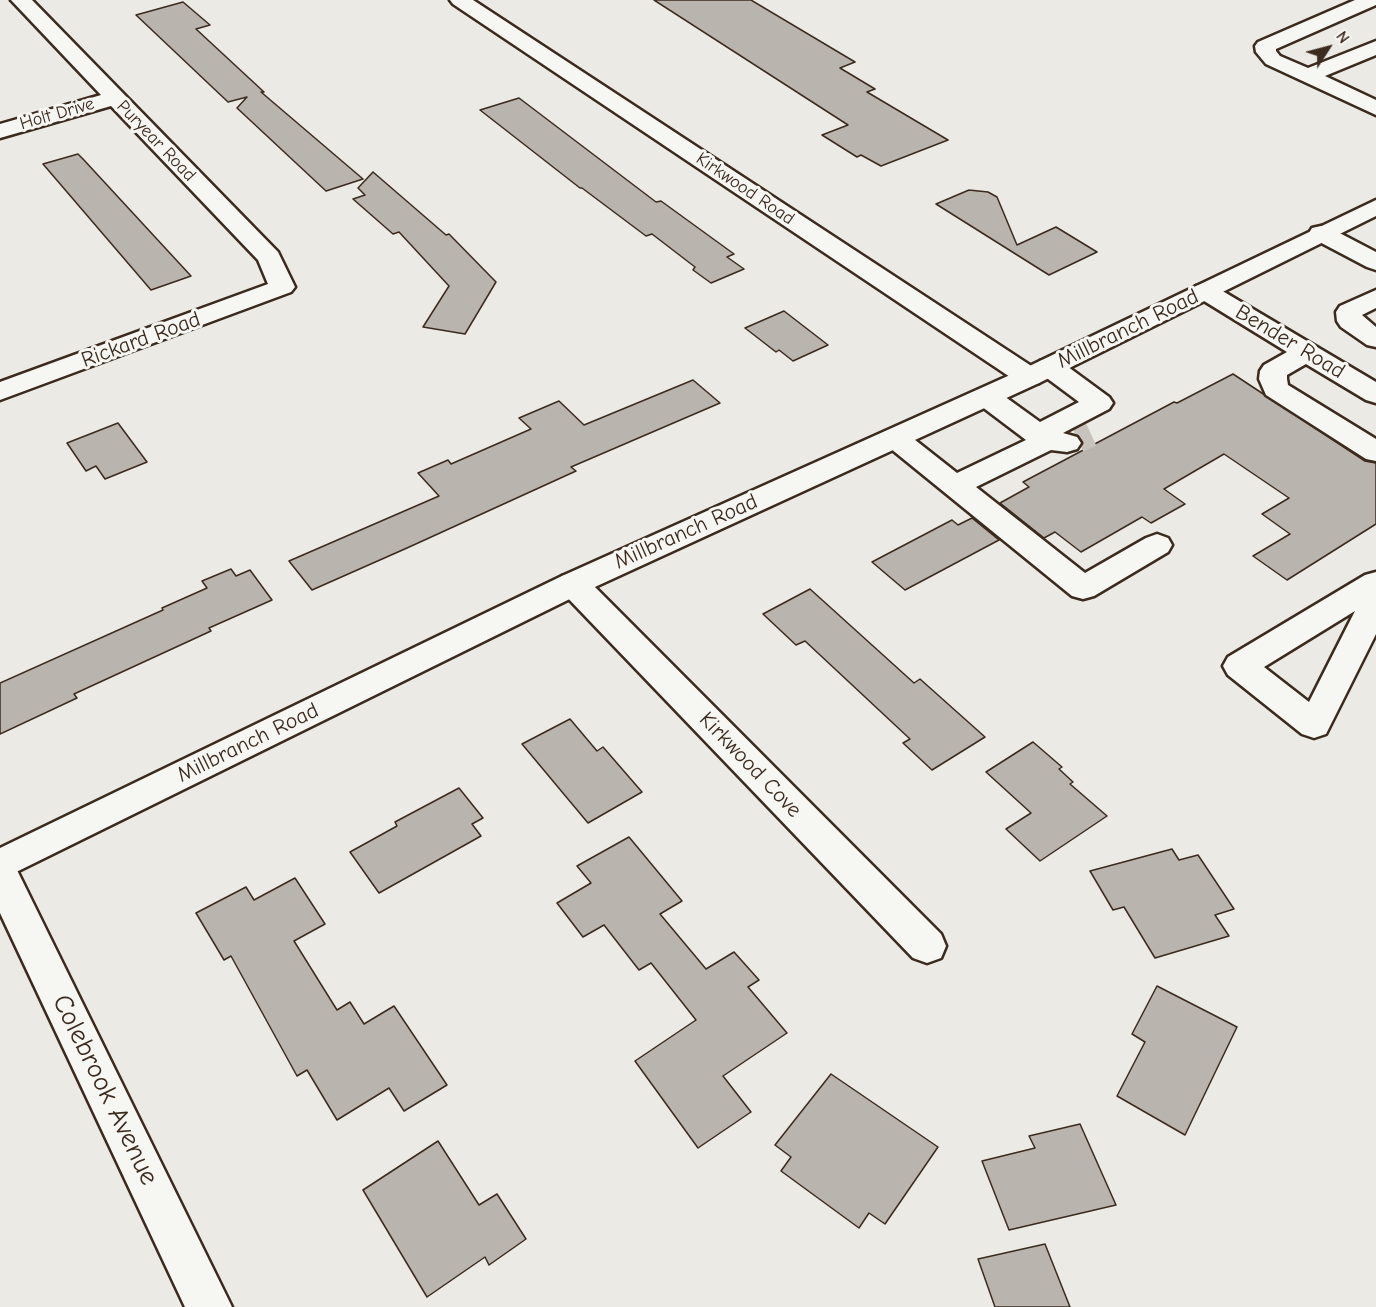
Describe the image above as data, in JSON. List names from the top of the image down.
{
  "streets": {
    "street": [
      "Holt Drive",
      "Puryear Road",
      "Kirkwood Road",
      "Millbranch Road",
      "Rickard Road",
      "Bender Road",
      "Kirkwood Cove",
      "Colebrook Avenue"
    ]
  },
  "crossings": [
    ["Holt Drive", "Puryear Road"],
    ["Puryear Road", "Rickard Road"],
    ["Kirkwood Road", "Millbranch Road"],
    ["Millbranch Road", "Bender Road"],
    ["Millbranch Road", "Kirkwood Cove"]
  ],
  "north": "top right"
}
